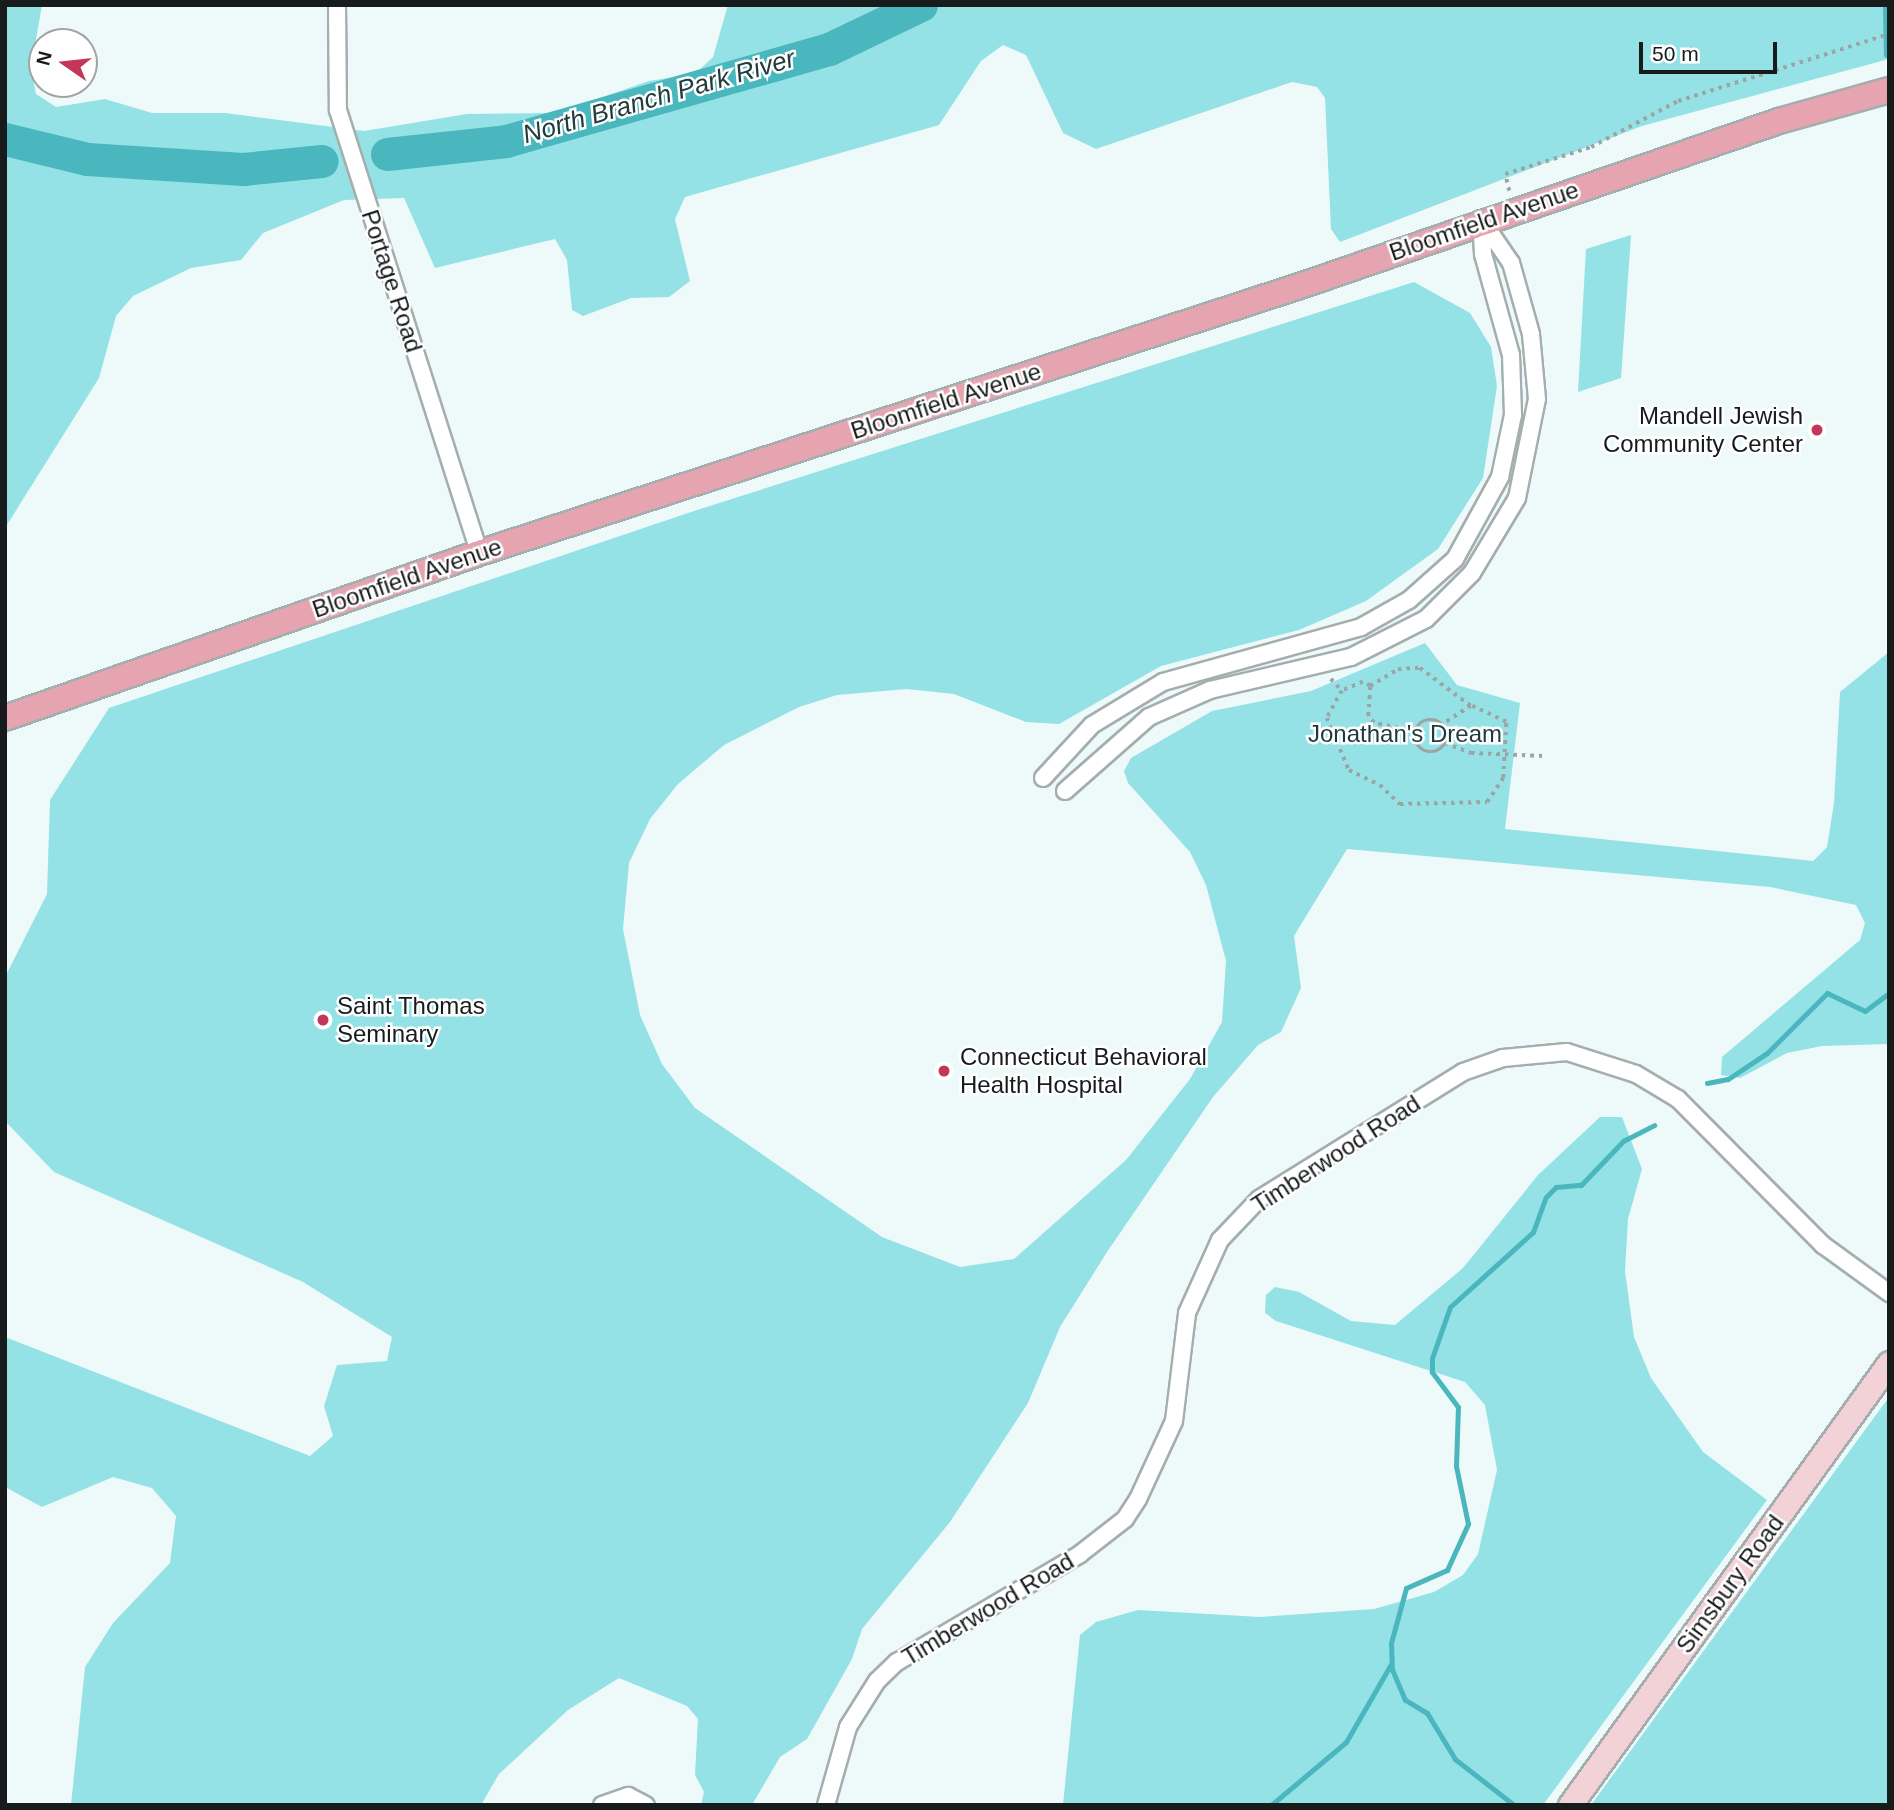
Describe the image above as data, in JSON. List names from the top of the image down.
{
  "streets": {
    "main road": ["Bloomfield Avenue", "Simsbury Road"],
    "street": ["Portage Road", "Timberwood Road"]
  },
  "crossings": [
    ["Bloomfield Avenue", "Portage Road"]
  ],
  "water": ["North Branch Park River"],
  "parks": ["Jonathan's Dream"],
  "places": ["Mandell Jewish Community Center", "Saint Thomas Seminary", "Connecticut Behavioral Health Hospital"],
  "scale_bar": "50 m",
  "north": "left"
}
